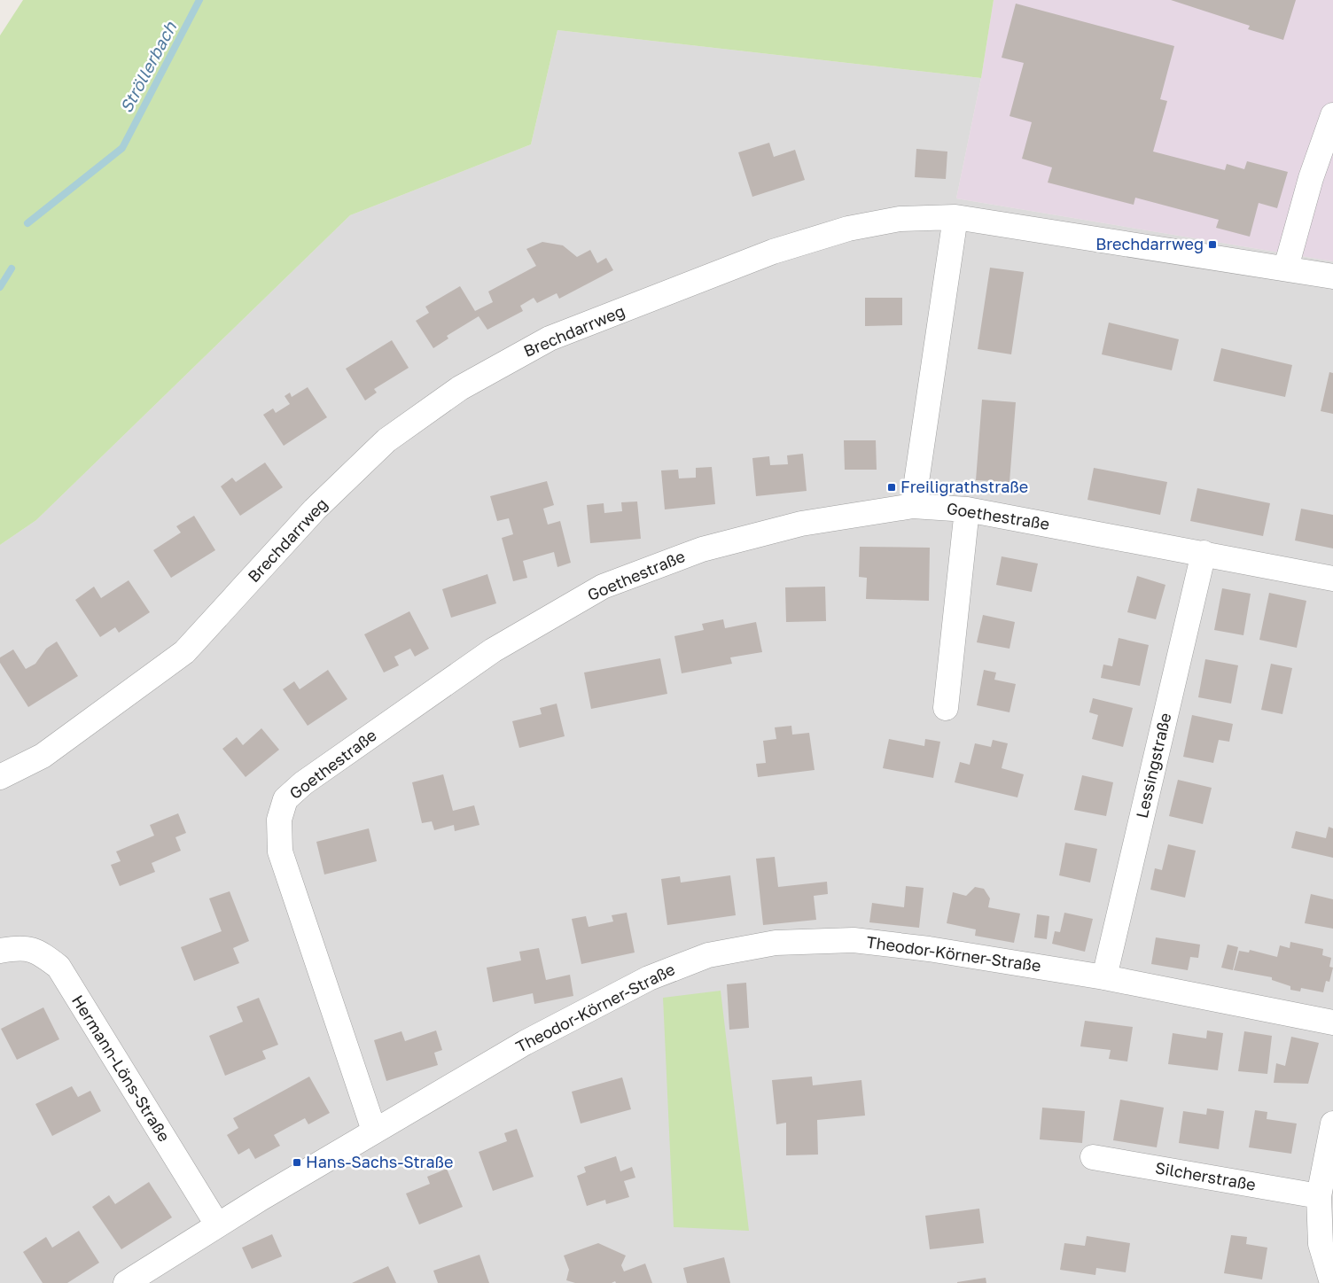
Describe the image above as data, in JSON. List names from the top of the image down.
{
  "streets": {
    "street": [
      "Brechdarrweg",
      "Goethestraße",
      "Lessingstraße",
      "Theodor-Körner-Straße",
      "Hermann-Löns-Straße",
      "Silcherstraße"
    ]
  },
  "crossings": [
    ["Goethestraße", "Lessingstraße"],
    ["Goethestraße", "Theodor-Körner-Straße"],
    ["Lessingstraße", "Theodor-Körner-Straße"],
    ["Theodor-Körner-Straße", "Hermann-Löns-Straße"]
  ],
  "water": ["Ströllerbach"],
  "places": {
    "transit": ["Brechdarrweg", "Freiligrathstraße", "Hans-Sachs-Straße"]
  }
}
